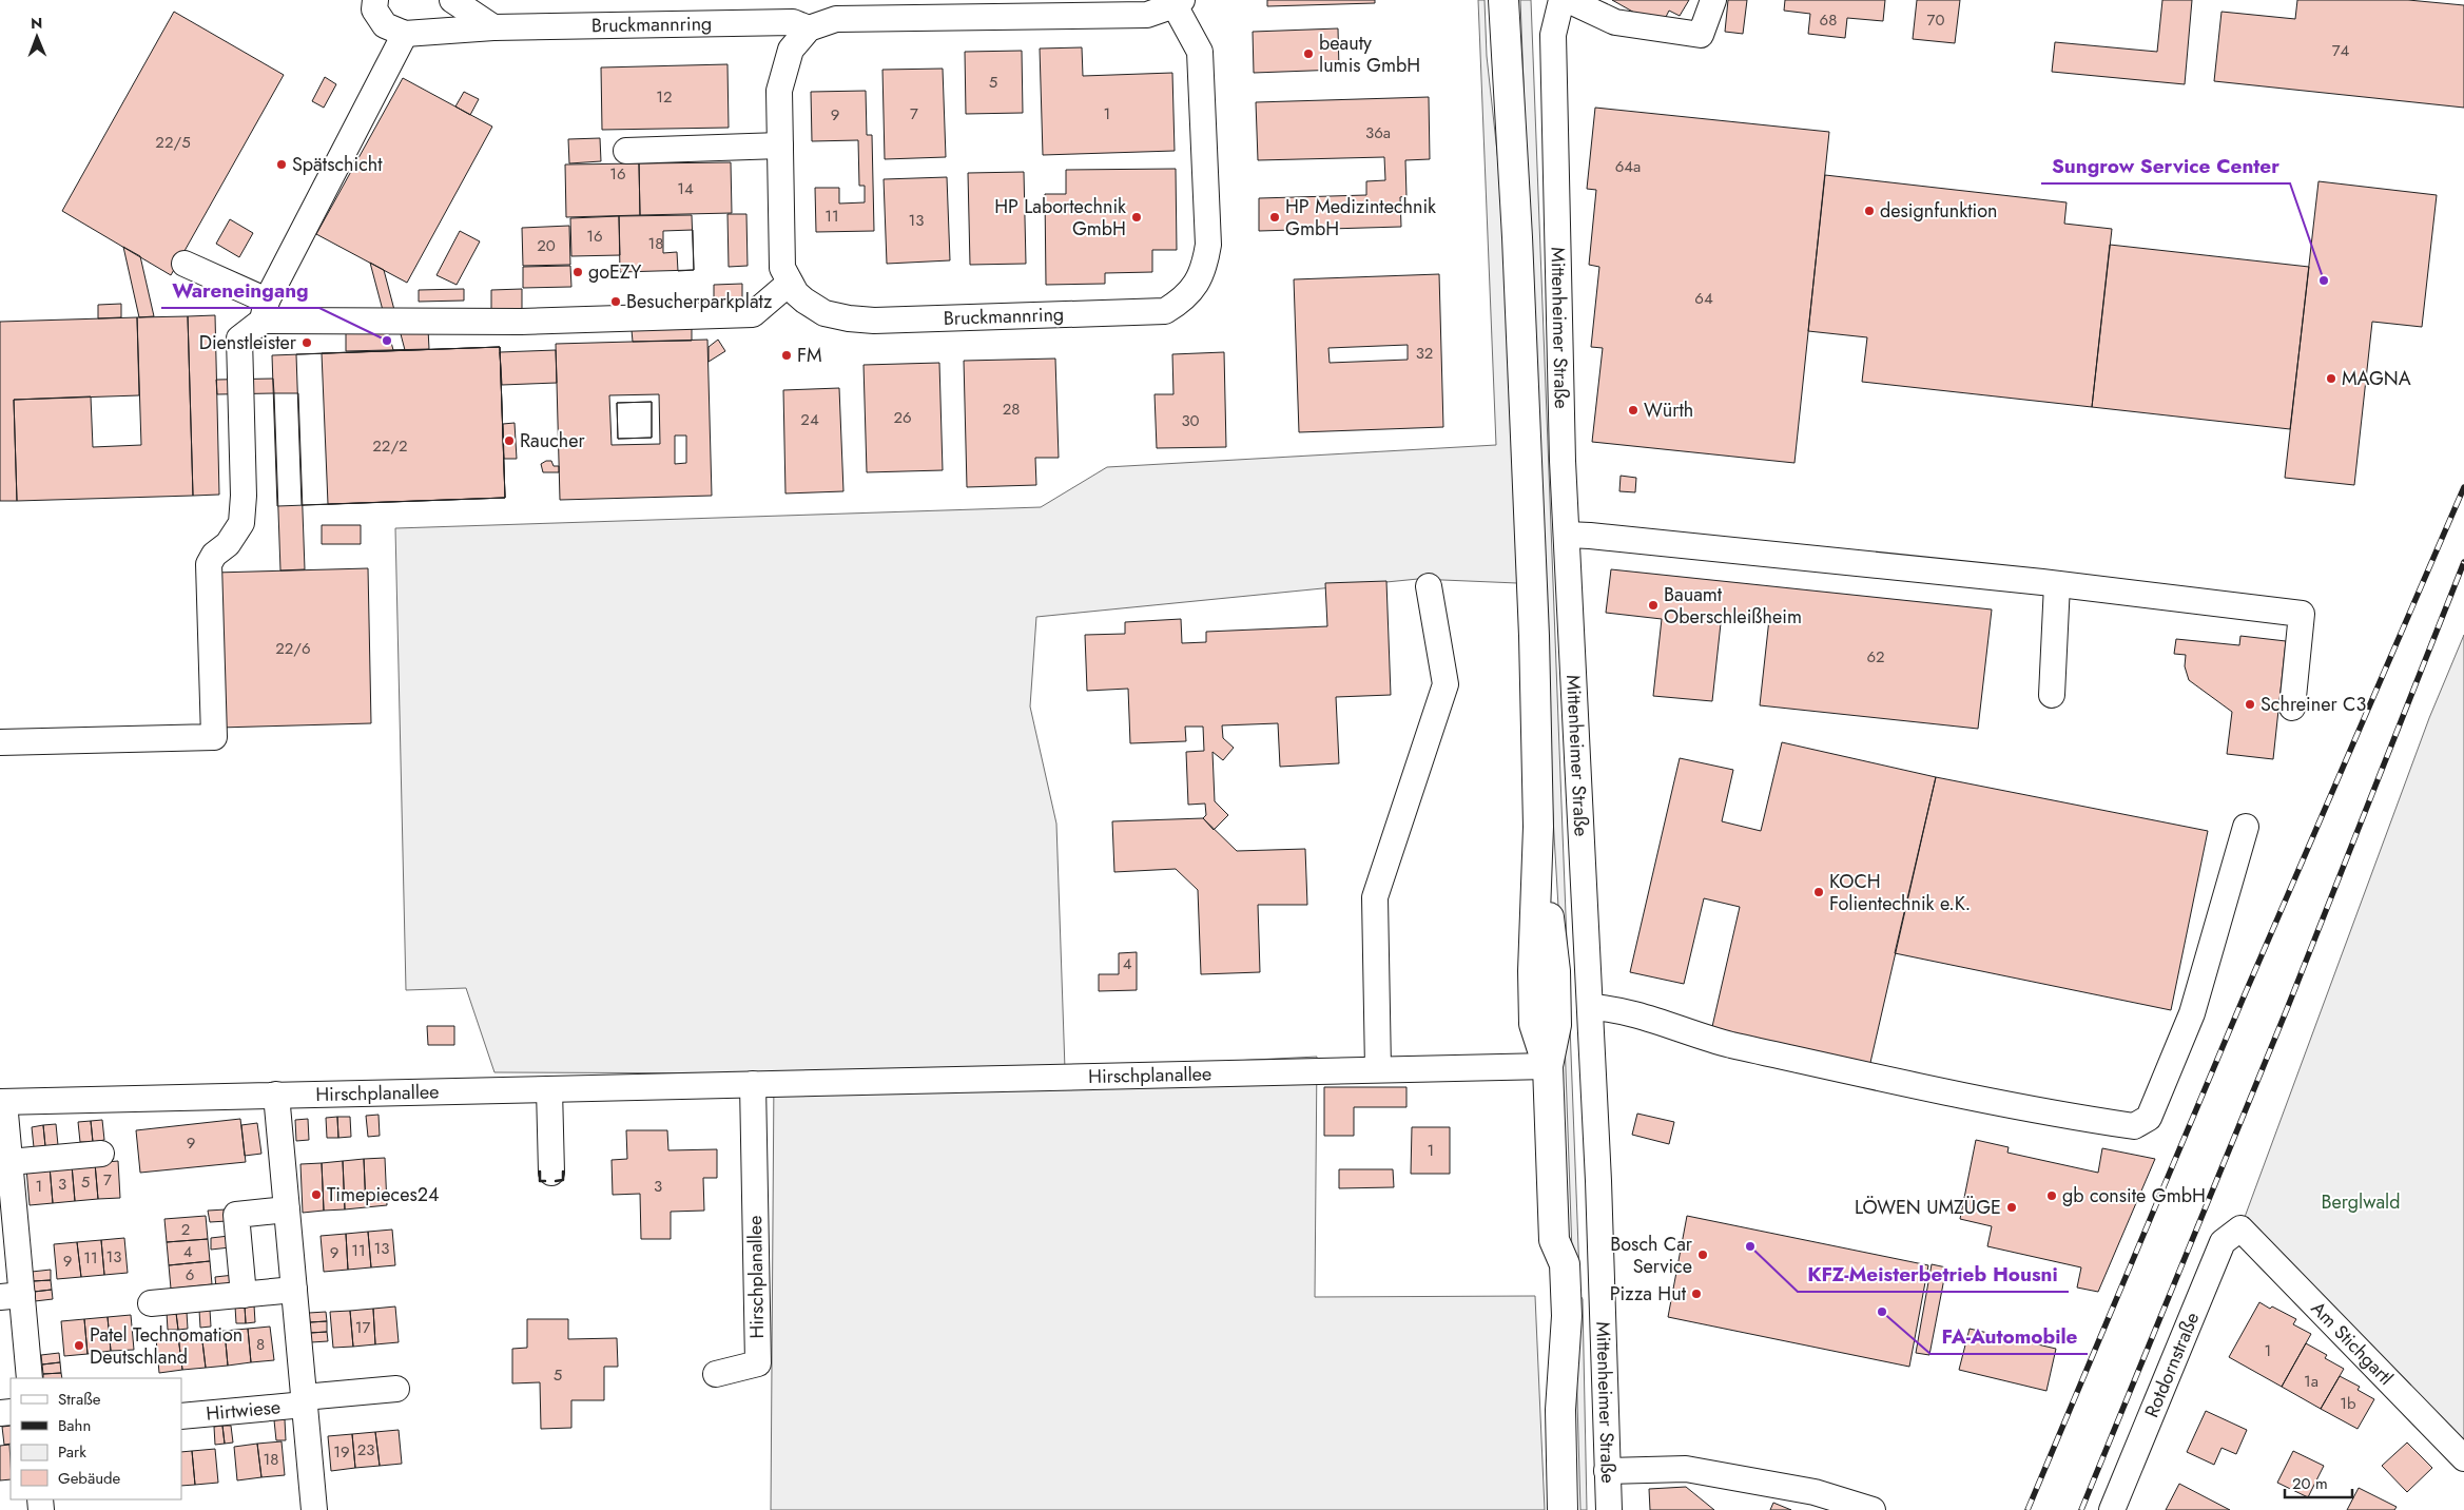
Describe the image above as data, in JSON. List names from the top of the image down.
{
  "streets": {
    "main road": ["Mittenheimer Straße"],
    "street": [
      "Bruckmannring",
      "Hirschplanallee",
      "Am Stichgartl",
      "Rotdornstraße",
      "Hirtwiese"
    ]
  },
  "crossings": [
    ["Mittenheimer Straße", "Hirschplanallee"],
    ["Hirschplanallee", "Hirtwiese"],
    ["Am Stichgartl", "Rotdornstraße"]
  ],
  "parks": ["Berglwald"],
  "places": [
    "beauty lumis GmbH",
    "Spätschicht",
    "designfunktion",
    "HP Labortechnik GmbH",
    "HP Medizintechnik GmbH",
    "goEZY",
    "Sungrow Service Center",
    "Besucherparkplatz",
    "Wareneingang",
    "Dienstleister",
    "FM",
    "MAGNA",
    "Würth",
    "Raucher",
    "Bauamt Oberschleißheim",
    "Schreiner C3",
    "KOCH Folientechnik e.K.",
    "Timepieces24",
    "gb consite GmbH",
    "LÖWEN UMZÜGE",
    "KFZ-Meisterbetrieb Housni",
    "Bosch Car Service",
    "Pizza Hut",
    "FA-Automobile",
    "Patel Technomation Deutschland"
  ],
  "house_numbers": [
    "68",
    "70",
    "74",
    "5",
    "12",
    "7",
    "1",
    "9",
    "36a",
    "22/5",
    "64a",
    "16",
    "14",
    "11",
    "13",
    "16",
    "18",
    "20",
    "64",
    "32",
    "28",
    "26",
    "24",
    "30",
    "22/2",
    "22/6",
    "62",
    "4",
    "9",
    "1",
    "7",
    "5",
    "3",
    "1",
    "3",
    "2",
    "13",
    "11",
    "4",
    "9",
    "13",
    "11",
    "9",
    "6",
    "17",
    "8",
    "1",
    "5",
    "1a",
    "1b",
    "23",
    "19",
    "18"
  ],
  "legend": [
    "Straße",
    "Bahn",
    "Park",
    "Gebäude"
  ],
  "scale_bar": "20 m",
  "north": "top"
}
